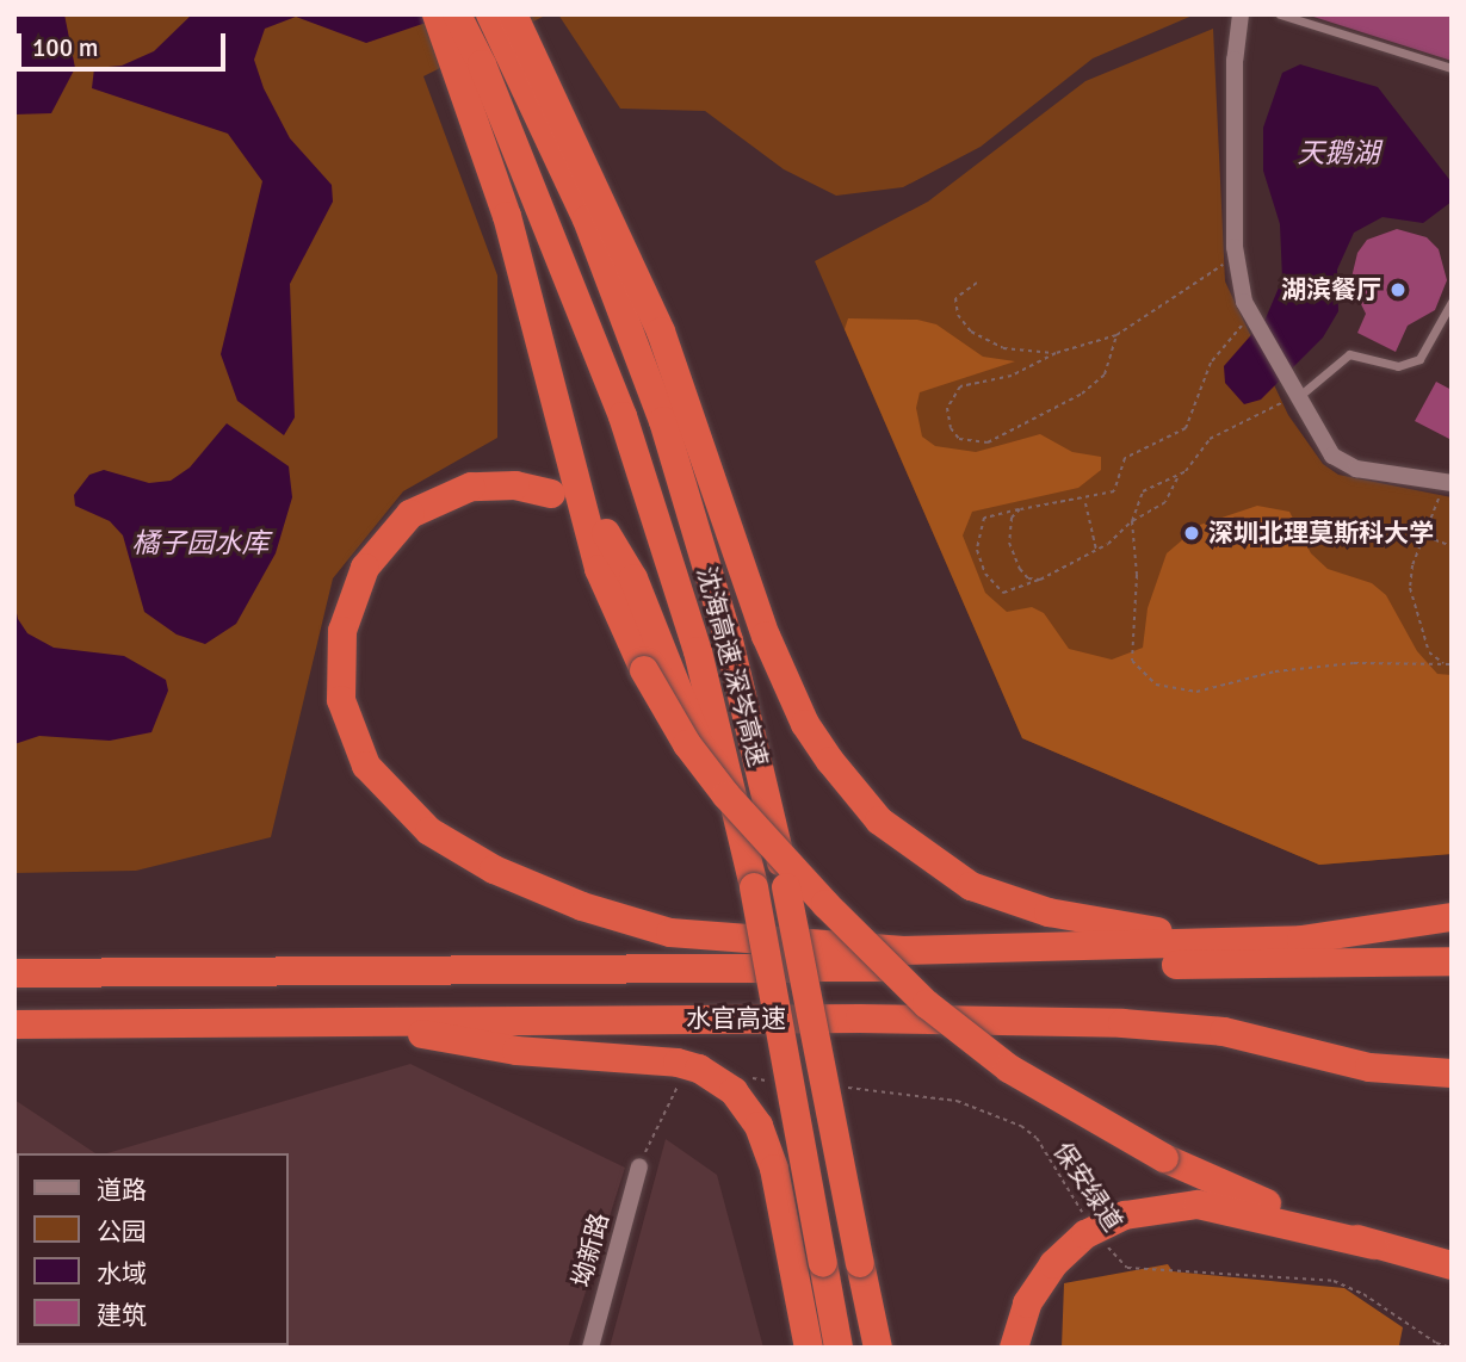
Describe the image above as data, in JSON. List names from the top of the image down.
{
  "streets": {
    "highway": ["沈海高速 深岑高速", "水官高速"],
    "street": ["坳新路"],
    "path": ["保安绿道"]
  },
  "water": ["天鹅湖", "橘子园水库"],
  "places": ["湖滨餐厅", "深圳北理莫斯科大学"],
  "legend": [
    "道路",
    "公园",
    "水域",
    "建筑"
  ],
  "scale_bar": "100 m"
}
